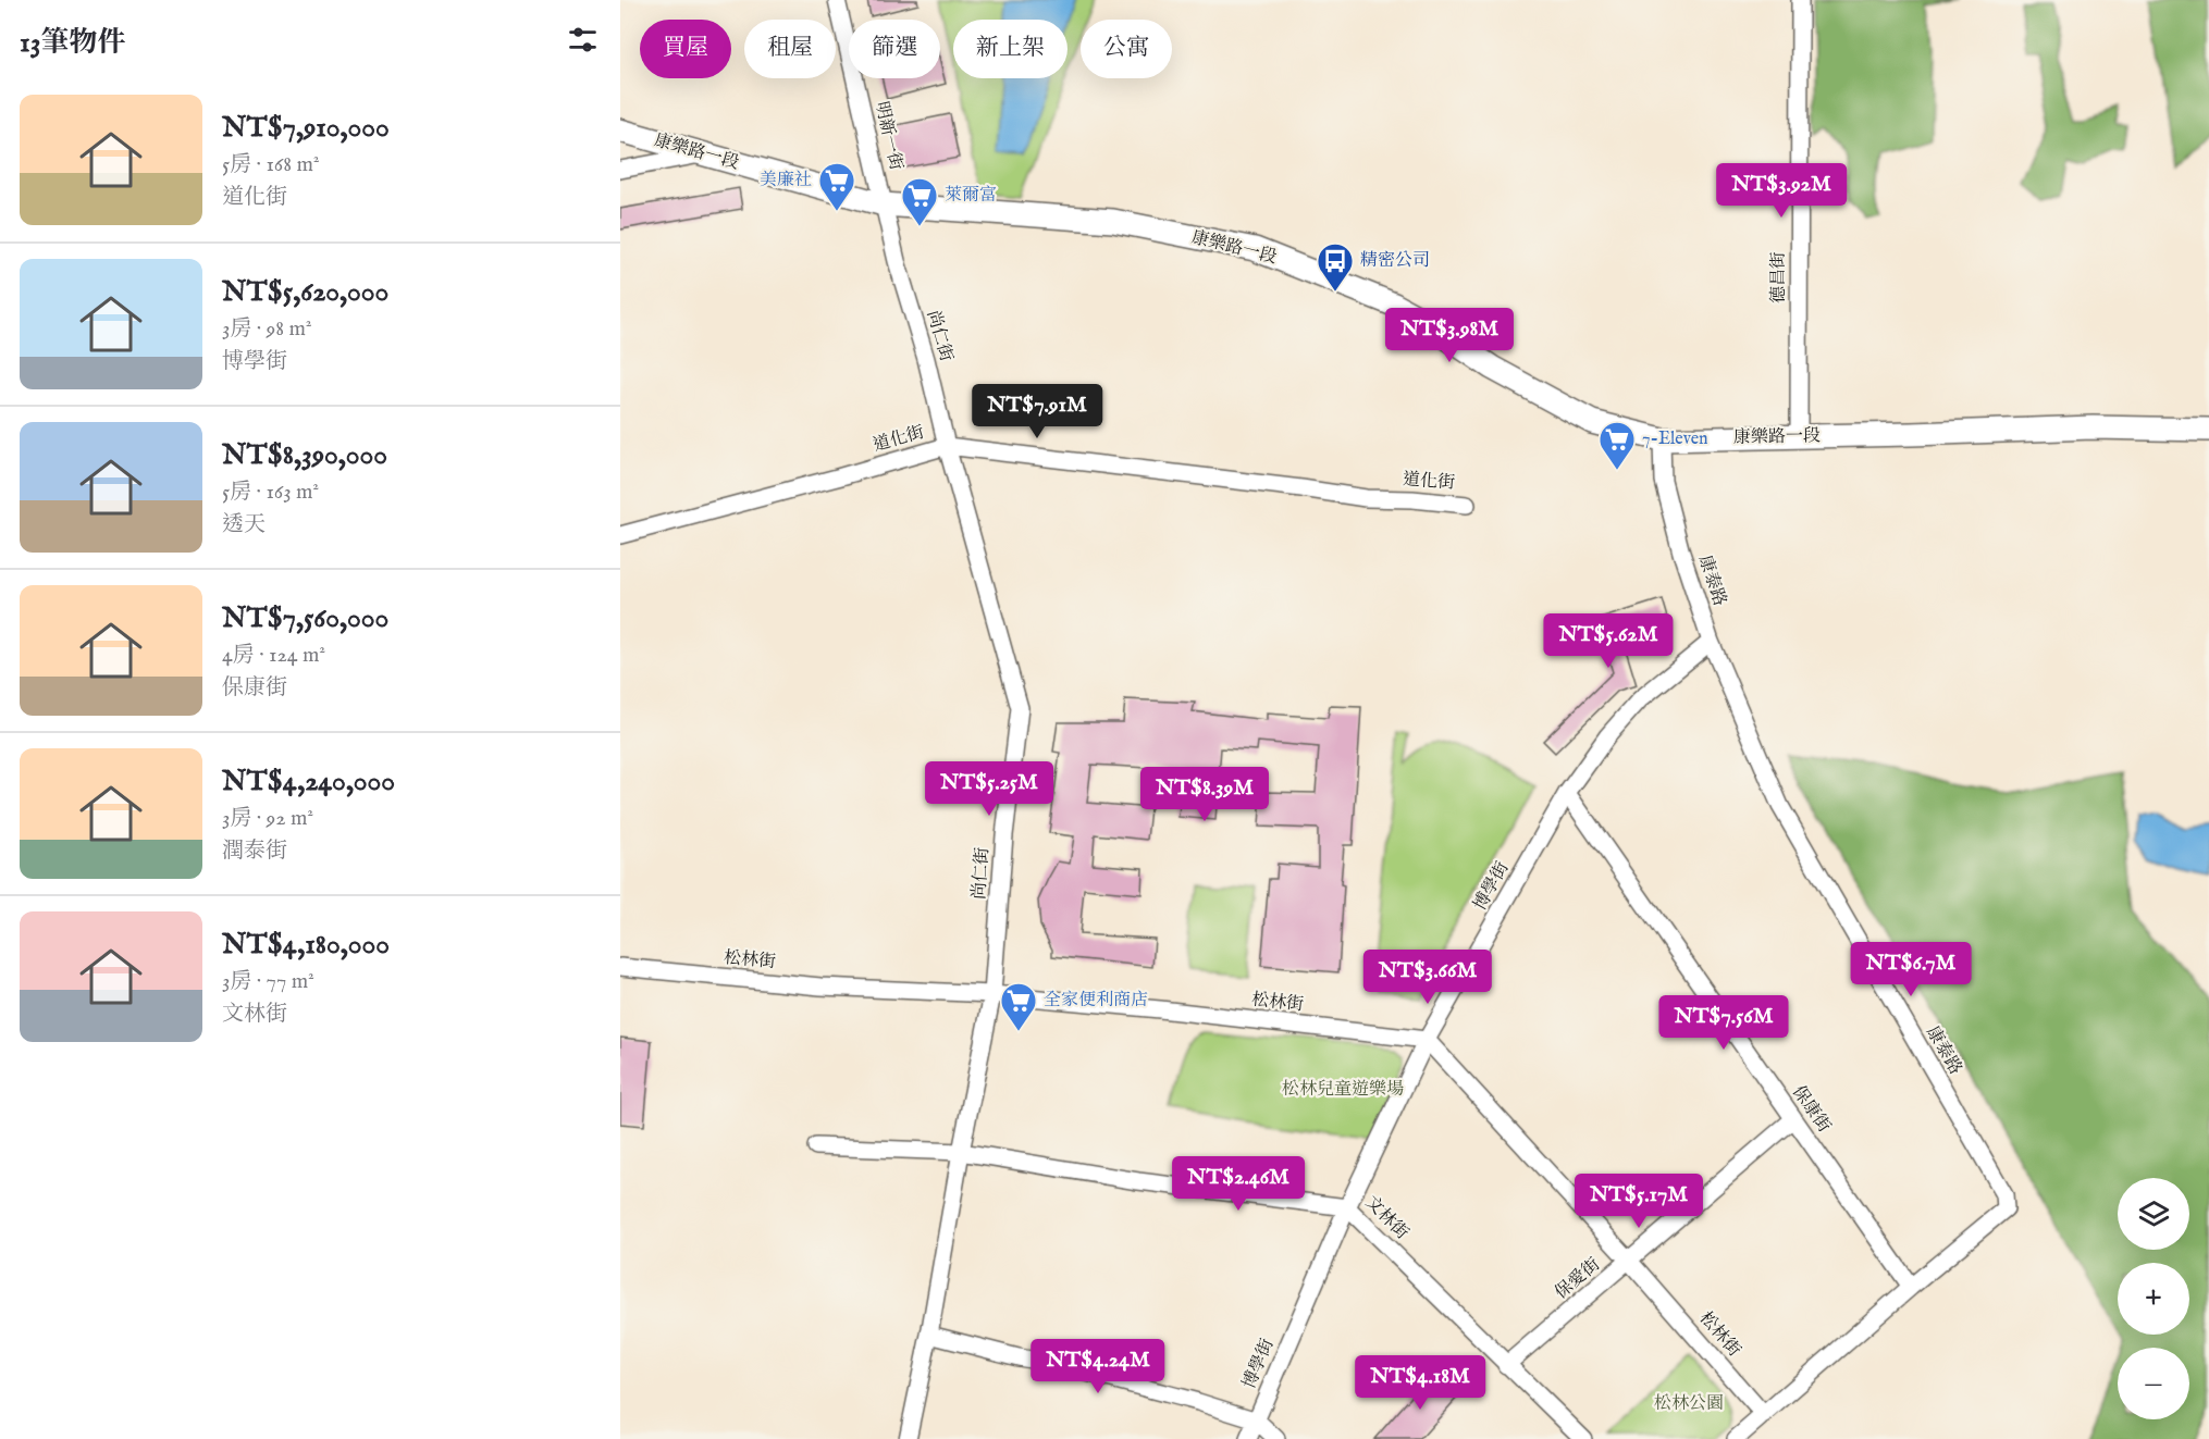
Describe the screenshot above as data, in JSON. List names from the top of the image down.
{
  "streets": {
    "street": [
      "明新一街",
      "康樂路一段",
      "德昌街",
      "尚仁街",
      "道化街",
      "康泰路",
      "博學街",
      "松林街",
      "保康街",
      "文林街",
      "保愛街"
    ]
  },
  "crossings": [
    ["明新一街", "康樂路一段"],
    ["明新一街", "尚仁街"],
    ["康樂路一段", "德昌街"],
    ["康樂路一段", "尚仁街"],
    ["康樂路一段", "康泰路"],
    ["尚仁街", "道化街"],
    ["尚仁街", "松林街"],
    ["尚仁街", "文林街"],
    ["康泰路", "博學街"],
    ["康泰路", "松林街"],
    ["康泰路", "保康街"],
    ["博學街", "松林街"],
    ["博學街", "保康街"],
    ["博學街", "文林街"],
    ["松林街", "保愛街"],
    ["保康街", "保愛街"],
    ["文林街", "保愛街"]
  ],
  "parks": ["松林兒童遊樂場", "松林公園"],
  "places": {
    "supermarket": [
      "美廉社",
      "萊爾富",
      "7-Eleven",
      "全家便利商店"
    ],
    "bus stop": ["精密公司"]
  },
  "page": {
    "heading": "13筆物件",
    "chip": [
      "買屋",
      "租屋",
      "篩選",
      "新上架",
      "公寓"
    ],
    "list": [
      {
        "name": "NT$7,910,000",
        "note": "5房 · 168 m² · 道化街"
      },
      {
        "name": "NT$5,620,000",
        "note": "3房 · 98 m² · 博學街"
      },
      {
        "name": "NT$8,390,000",
        "note": "5房 · 163 m² · 透天"
      },
      {
        "name": "NT$7,560,000",
        "note": "4房 · 124 m² · 保康街"
      },
      {
        "name": "NT$4,240,000",
        "note": "3房 · 92 m² · 潤泰街"
      },
      {
        "name": "NT$4,180,000",
        "note": "3房 · 77 m² · 文林街"
      }
    ],
    "price": [
      "NT$3.92M",
      "NT$3.98M",
      "NT$7.91M",
      "NT$5.62M",
      "NT$5.25M",
      "NT$8.39M",
      "NT$6.7M",
      "NT$3.66M",
      "NT$7.56M",
      "NT$2.46M",
      "NT$5.17M",
      "NT$4.24M",
      "NT$4.18M"
    ],
    "map_buttons": ["+", "−"]
  }
}
